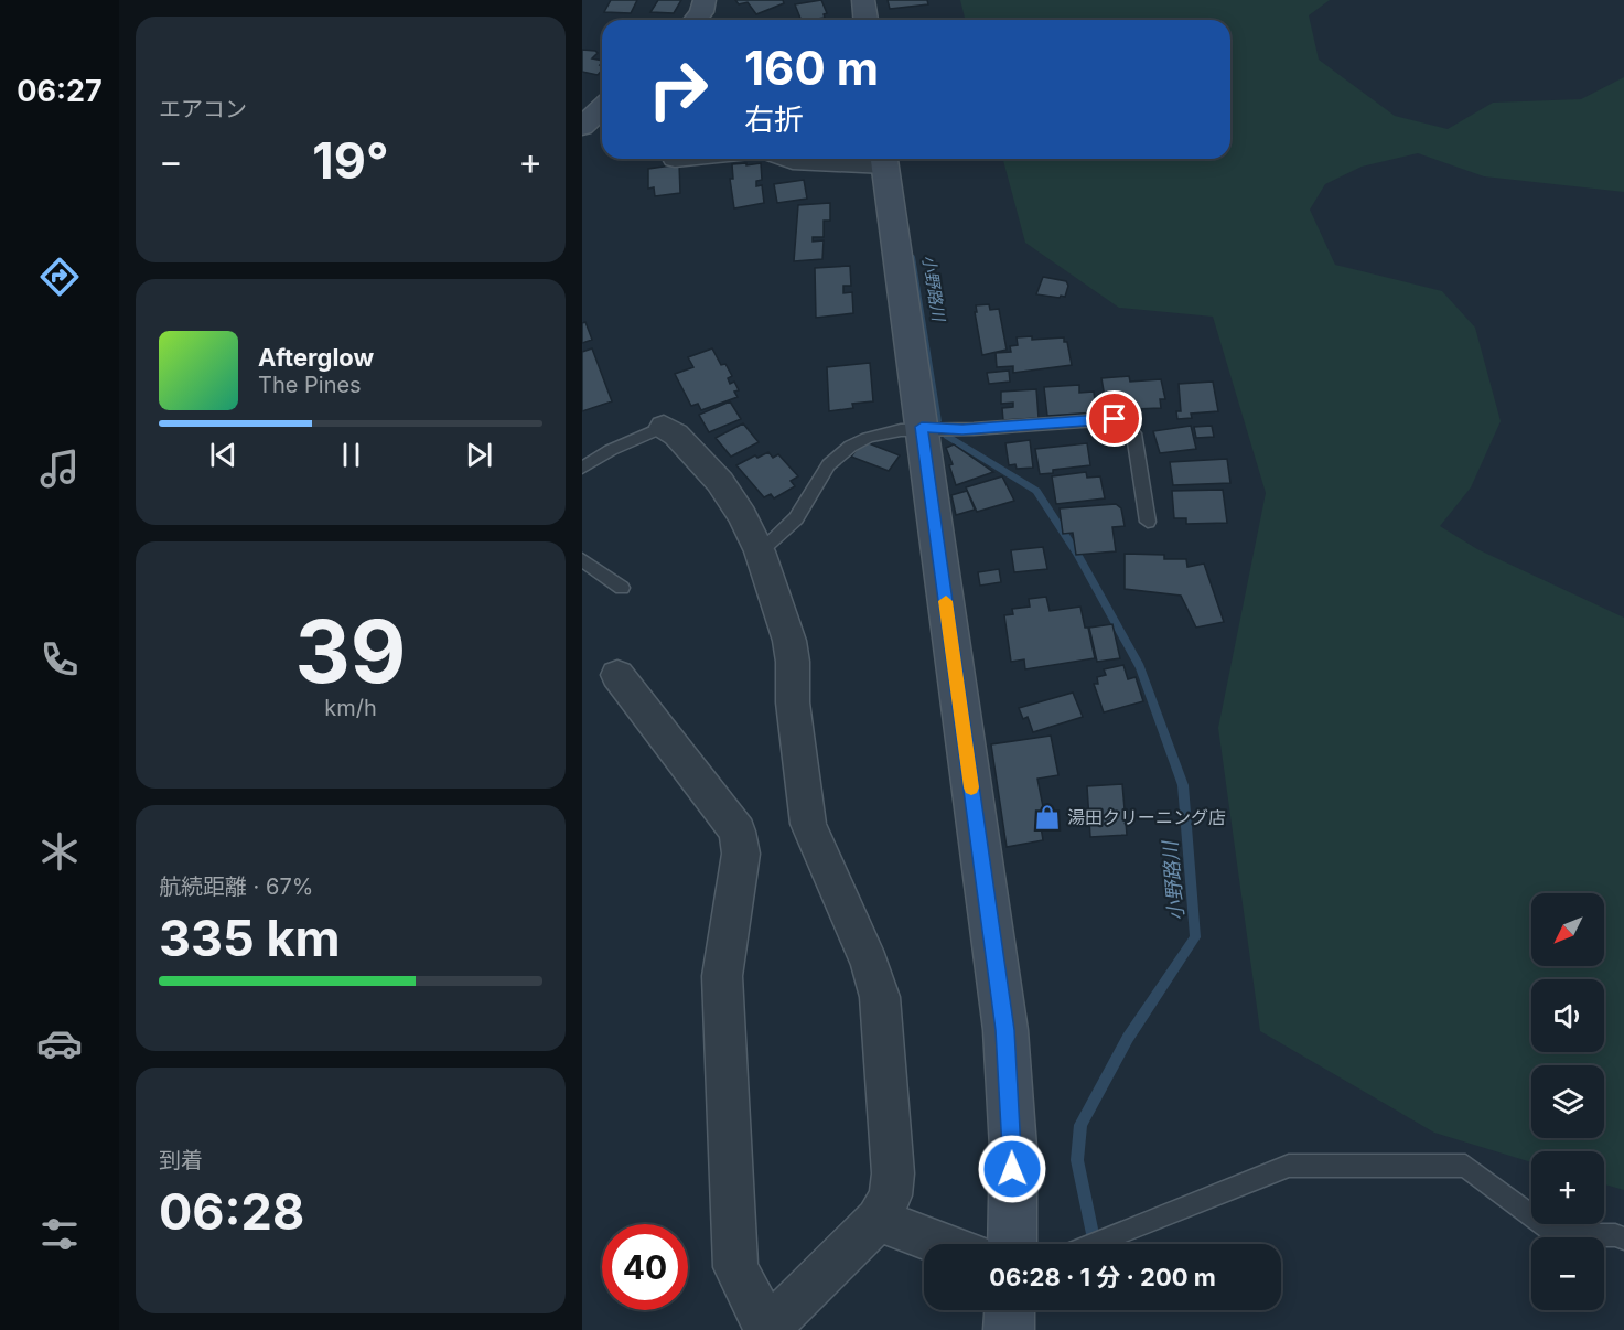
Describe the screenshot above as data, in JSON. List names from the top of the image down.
{
  "water": ["小野路川"],
  "places": {
    "shop": ["湯田クリーニング店"]
  },
  "north": "bottom left",
  "page": {
    "tabs": "06:27",
    "tile": [
      "エアコン",
      ["39", "km/h"],
      ["航続距離 · 67%", "335 km"],
      ["到着", "06:28"]
    ],
    "turn": ["160 m", "右折"],
    "heat": ["−", "19°", "+"],
    "song": ["Afterglow", "The Pines"],
    "map_buttons": ["+", "−"],
    "limit": "40",
    "trip": "06:28 · 1 分 · 200 m"
  }
}
